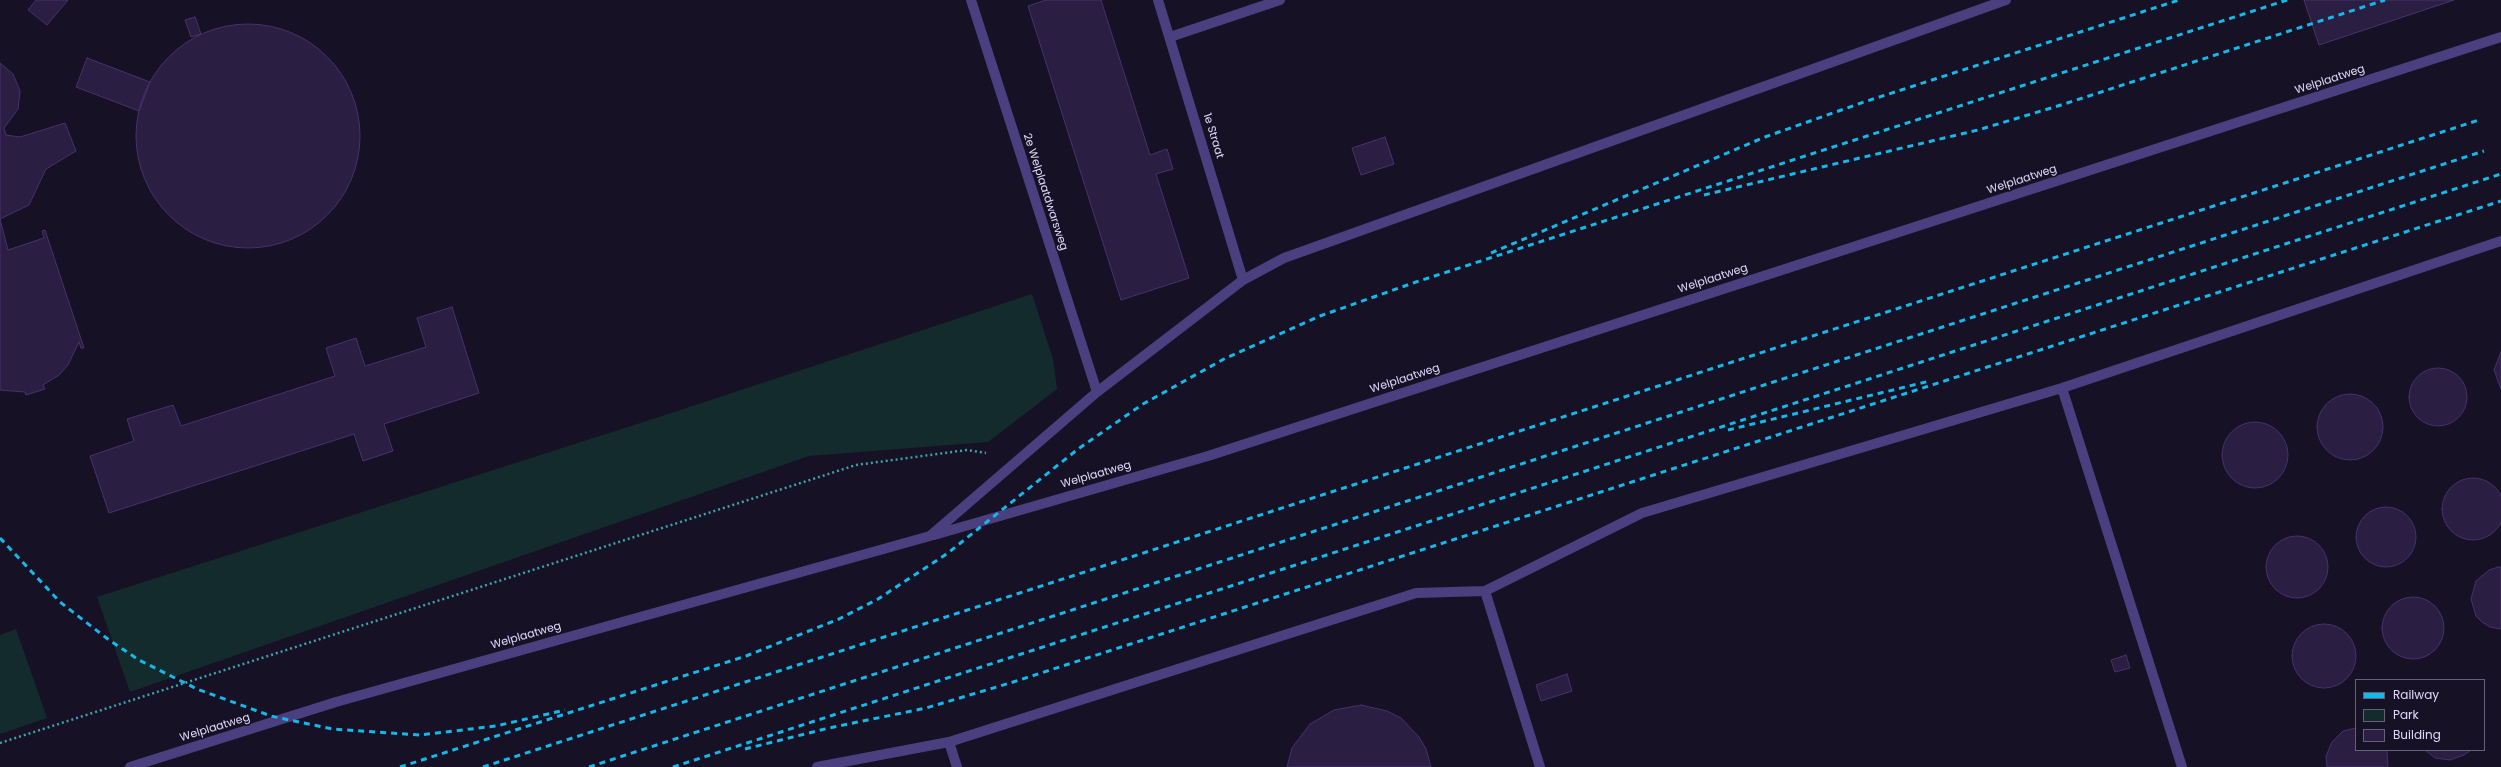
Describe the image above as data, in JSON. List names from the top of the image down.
{
  "streets": {
    "lane": ["Welplaatweg", "1e Straat", "2e Welplaatdwarsweg"]
  },
  "crossings": [
    ["Welplaatweg", "1e Straat"],
    ["Welplaatweg", "2e Welplaatdwarsweg"]
  ],
  "legend": ["Railway", "Park", "Building"]
}
